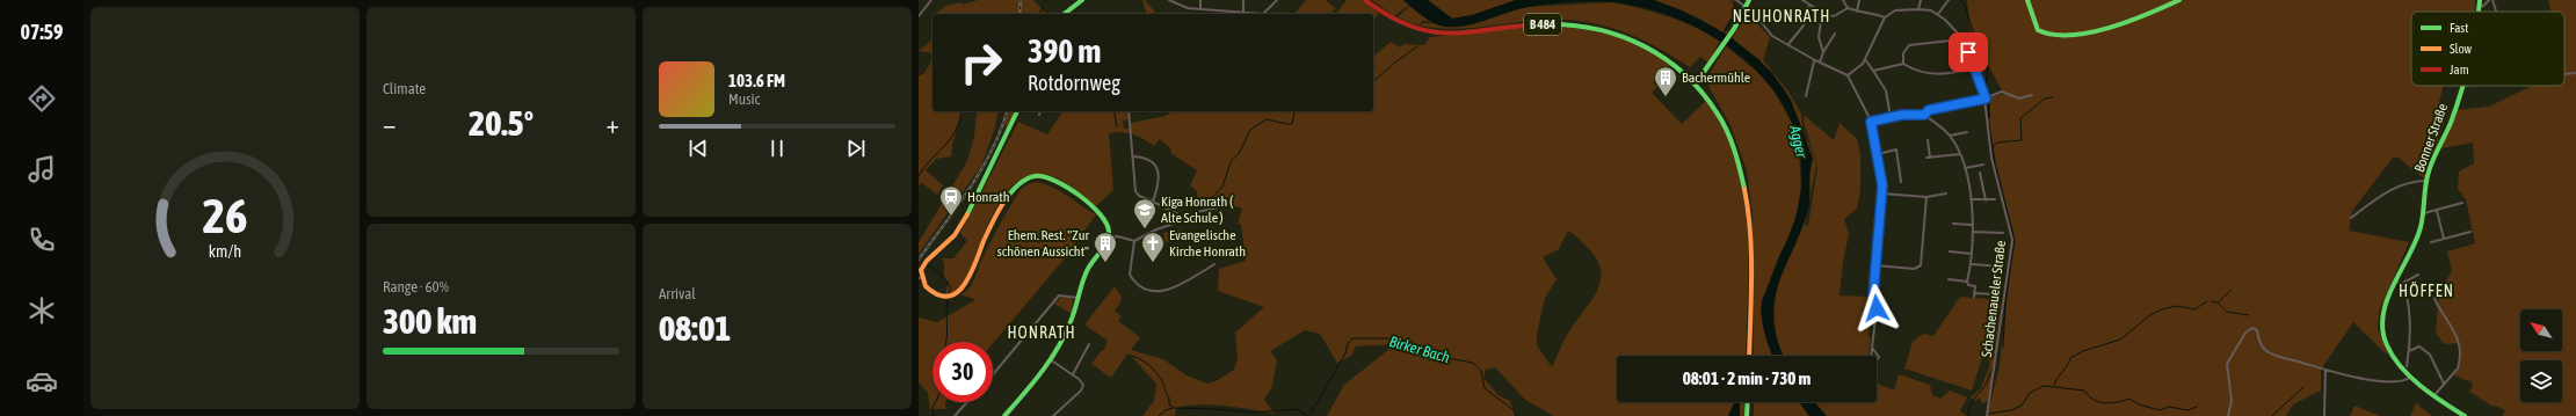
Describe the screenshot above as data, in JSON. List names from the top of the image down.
{
  "streets": {
    "street": ["B 484", "Bonner Straße", "Schachenaueler Straße"]
  },
  "districts": ["NEUHONRATH", "HÖFFEN", "HONRATH"],
  "water": ["Agger", "Birker Bach"],
  "places": {
    "building": ["Bachermühle", "Ehem. Rest. \"Zur schönen Aussicht\""],
    "station": ["Honrath"],
    "school or university": ["Kiga Honrath ( Alte Schule )"],
    "church": ["Evangelische Kirche Honrath"]
  },
  "legend": ["Fast", "Slow", "Jam"],
  "north": "top left",
  "page": {
    "tabs": "07:59",
    "tile": [
      "Climate",
      ["Range · 60%", "300 km"],
      ["Arrival", "08:01"]
    ],
    "turn": ["390 m", "Rotdornweg"],
    "song": ["103.6 FM", "Music"],
    "heat": ["−", "20.5°", "+"],
    "limit": "30",
    "trip": "08:01 · 2 min · 730 m",
    "gauge": ["26", "km/h"]
  }
}
